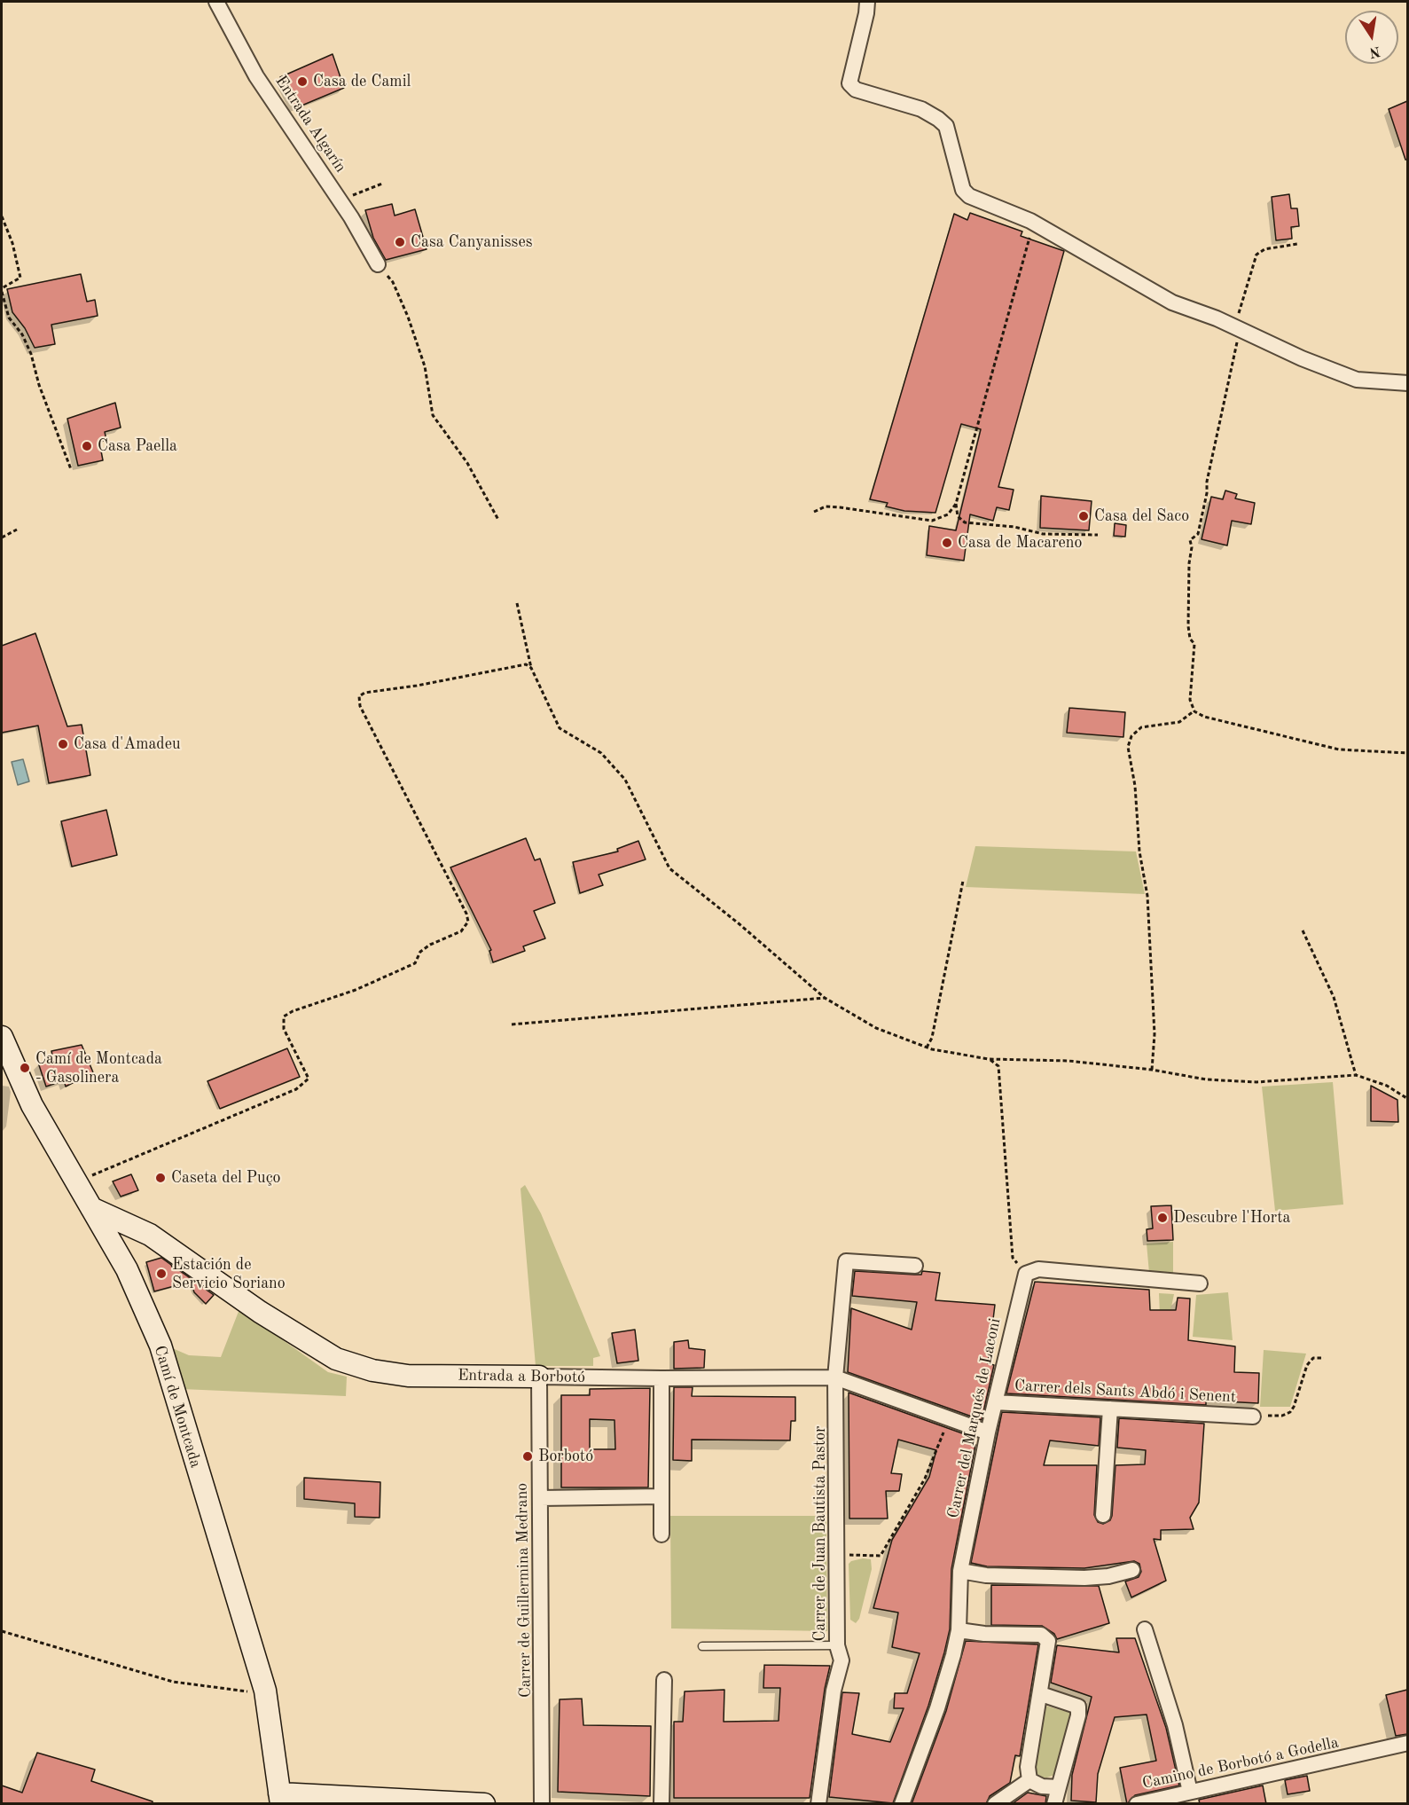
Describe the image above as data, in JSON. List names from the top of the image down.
{
  "streets": {
    "street": [
      "Entrada Algarín",
      "Entrada a Borbotó",
      "Carrer dels Sants Abdó i Senent",
      "Camí de Montcada",
      "Carrer del Marqués de Laconi",
      "Carrer de Juan Bautista Pastor",
      "Carrer de Guillermina Medrano",
      "Camino de Borbotó a Godella"
    ]
  },
  "crossings": [
    ["Entrada a Borbotó", "Camí de Montcada"],
    ["Entrada a Borbotó", "Carrer del Marqués de Laconi"],
    ["Entrada a Borbotó", "Carrer de Juan Bautista Pastor"],
    ["Entrada a Borbotó", "Carrer de Guillermina Medrano"],
    ["Carrer dels Sants Abdó i Senent", "Carrer del Marqués de Laconi"]
  ],
  "places": [
    "Casa de Camil",
    "Casa Canyanisses",
    "Casa Paella",
    "Casa del Saco",
    "Casa de Macareno",
    "Casa d'Amadeu",
    "Camí de Montcada - Gasolinera",
    "Caseta del Puço",
    "Descubre l'Horta",
    "Estación de Servicio Soriano",
    "Borbotó"
  ],
  "north": "bottom"
}
